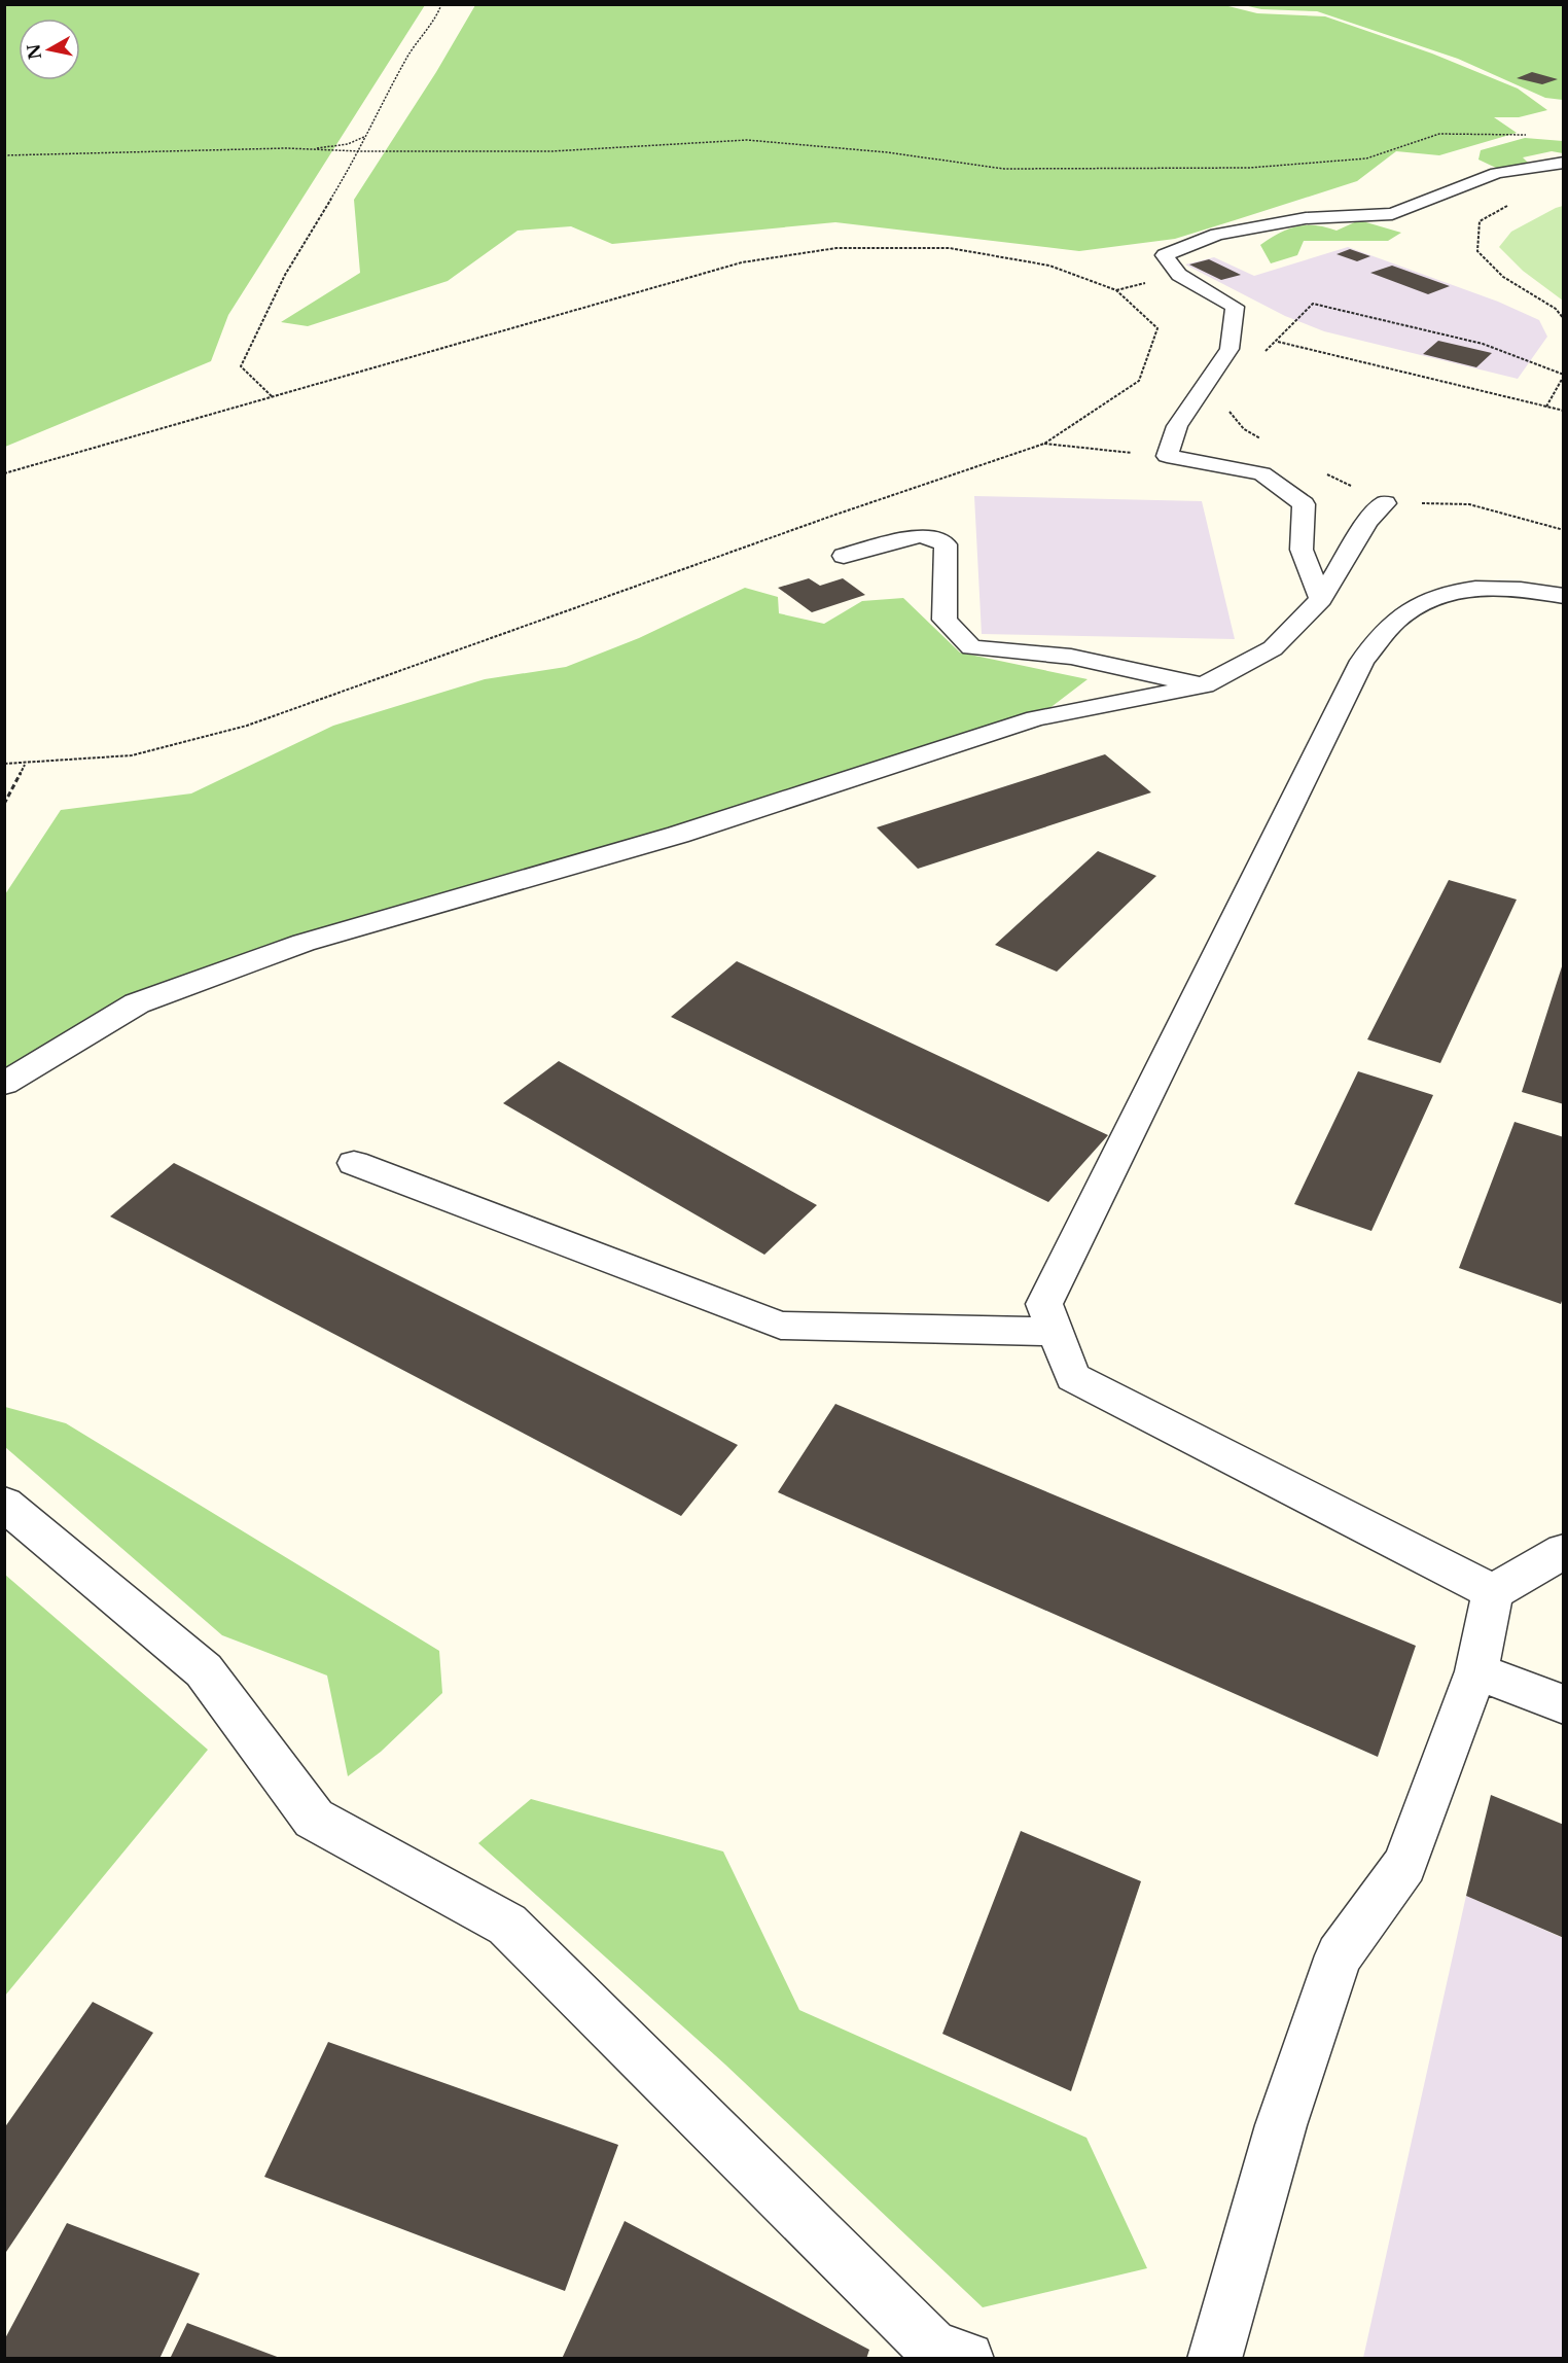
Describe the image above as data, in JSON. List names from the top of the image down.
{
  "north": "left"
}
